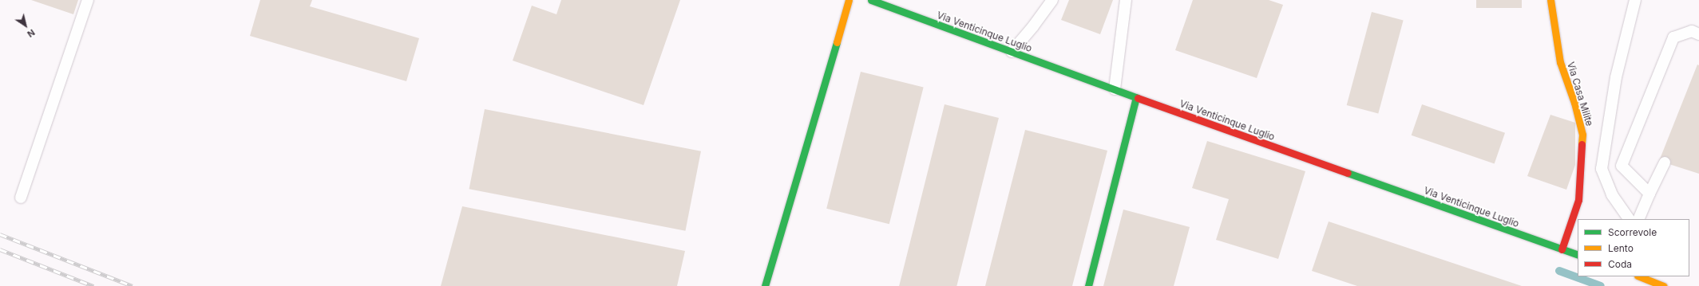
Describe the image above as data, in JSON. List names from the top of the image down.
{
  "streets": {
    "main road": ["Via Venticinque Luglio", "Via Casa Milite"]
  },
  "crossings": [
    ["Via Venticinque Luglio", "Via Casa Milite"]
  ],
  "legend": ["Scorrevole", "Lento", "Coda"],
  "north": "bottom right"
}
